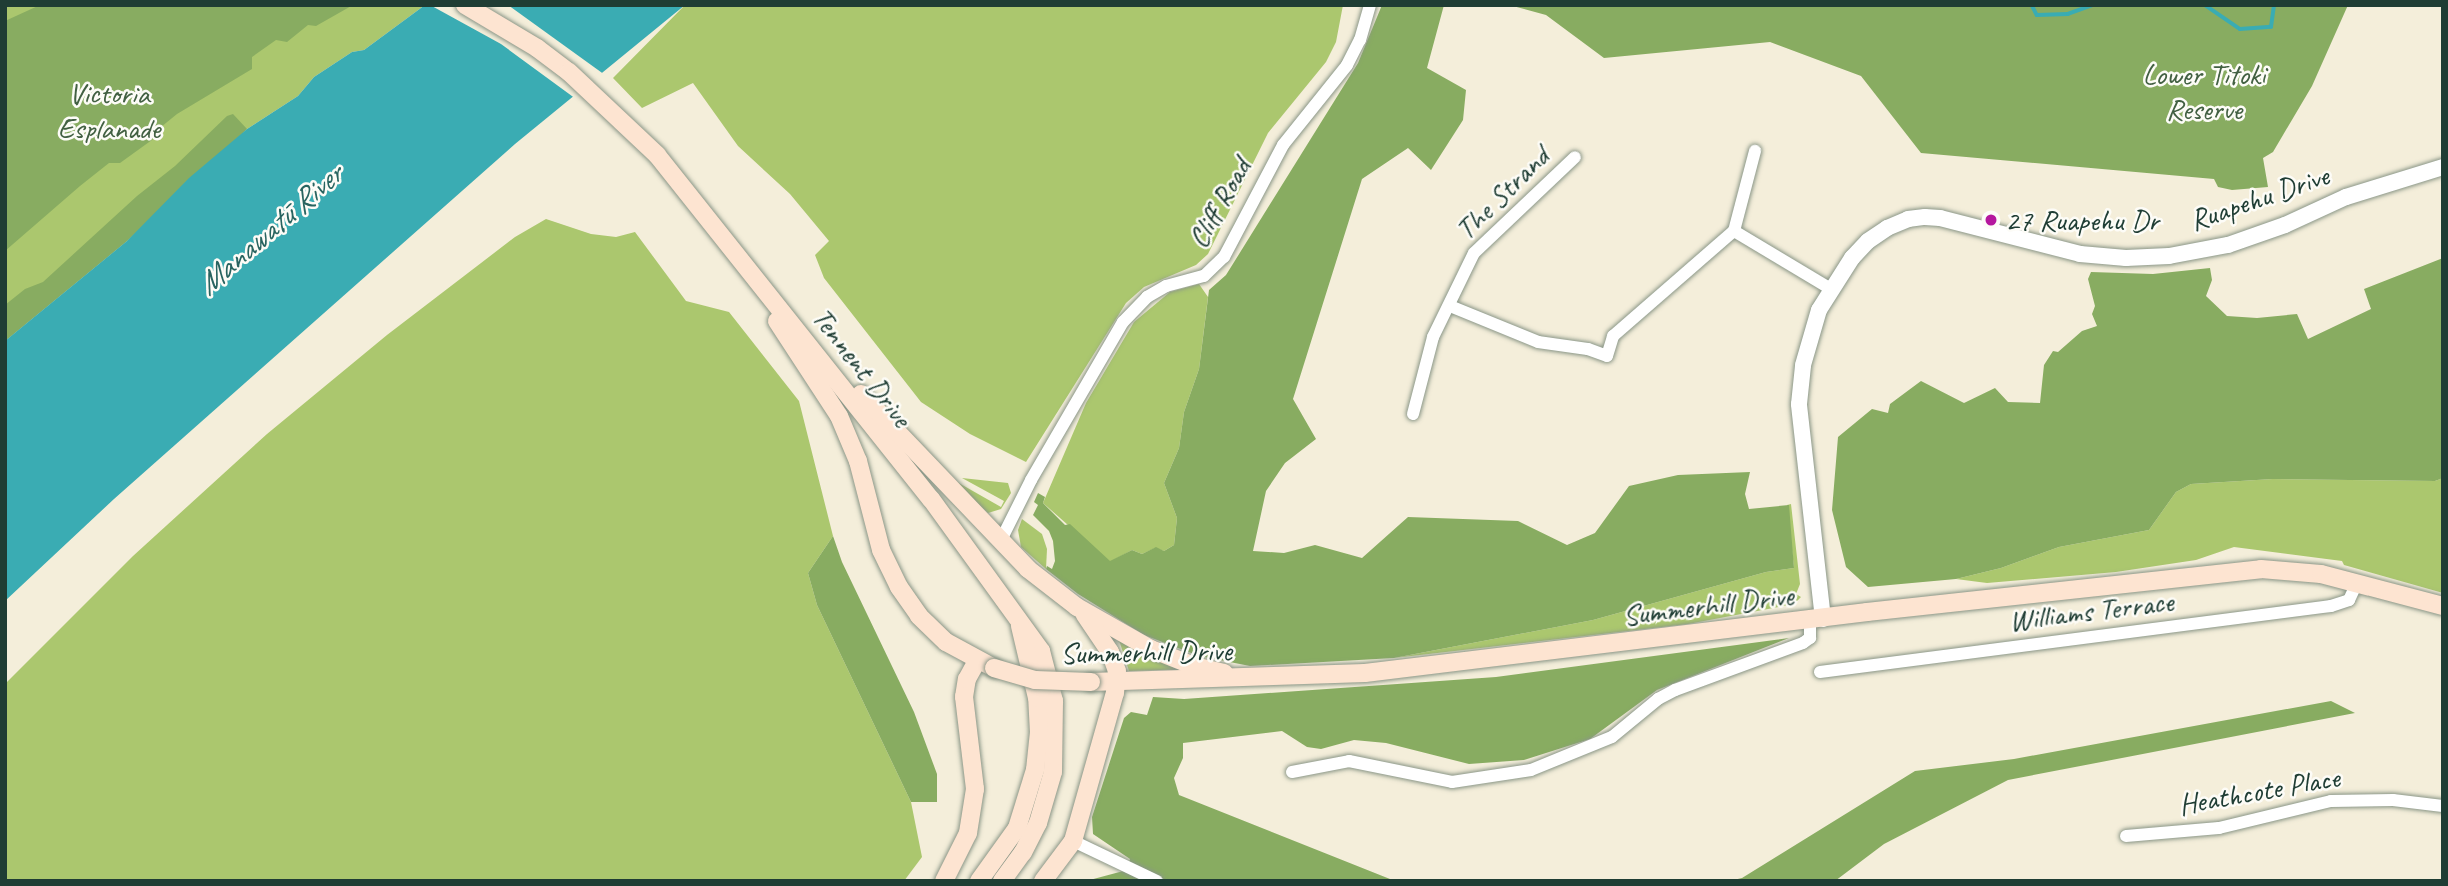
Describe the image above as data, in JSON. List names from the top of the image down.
{
  "streets": {
    "main road": ["Tennent Drive", "Summerhill Drive"],
    "street": [
      "The Strand",
      "Ruapehu Drive",
      "Cliff Road",
      "Williams Terrace",
      "Heathcote Place"
    ]
  },
  "crossings": [
    ["Ruapehu Drive", "Summerhill Drive"],
    ["Tennent Drive", "Summerhill Drive"],
    ["Summerhill Drive", "Williams Terrace"]
  ],
  "water": ["Manawatū River"],
  "parks": ["Lower Titoki Reserve", "Victoria Esplanade"],
  "places": ["27 Ruapehu Dr"]
}
